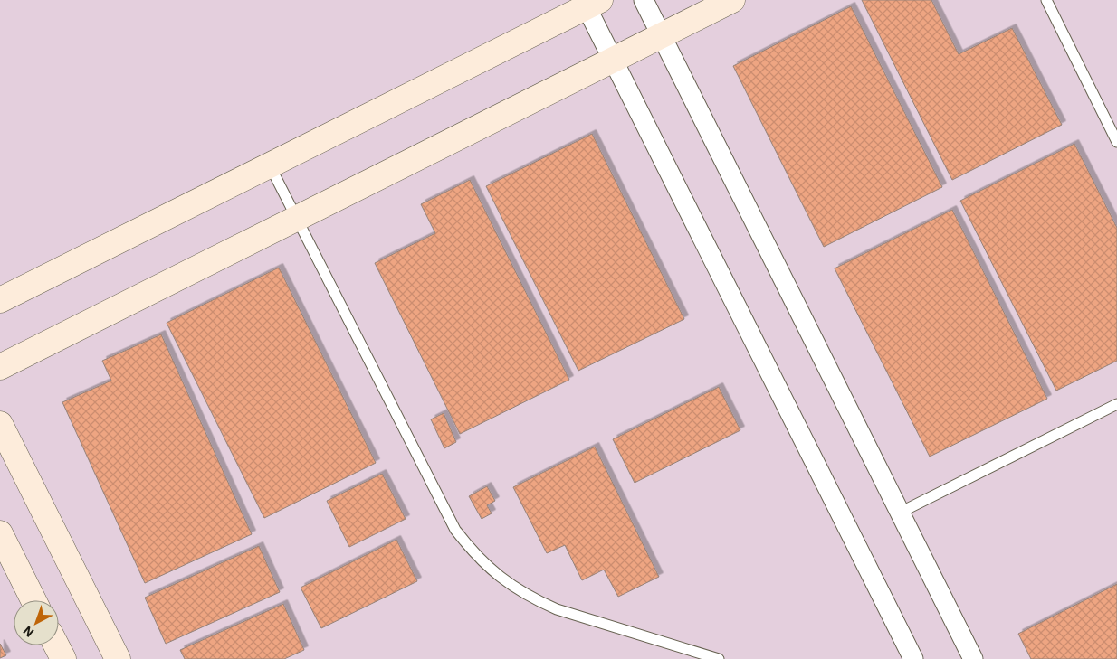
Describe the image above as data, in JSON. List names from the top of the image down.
{
  "north": "bottom left"
}
